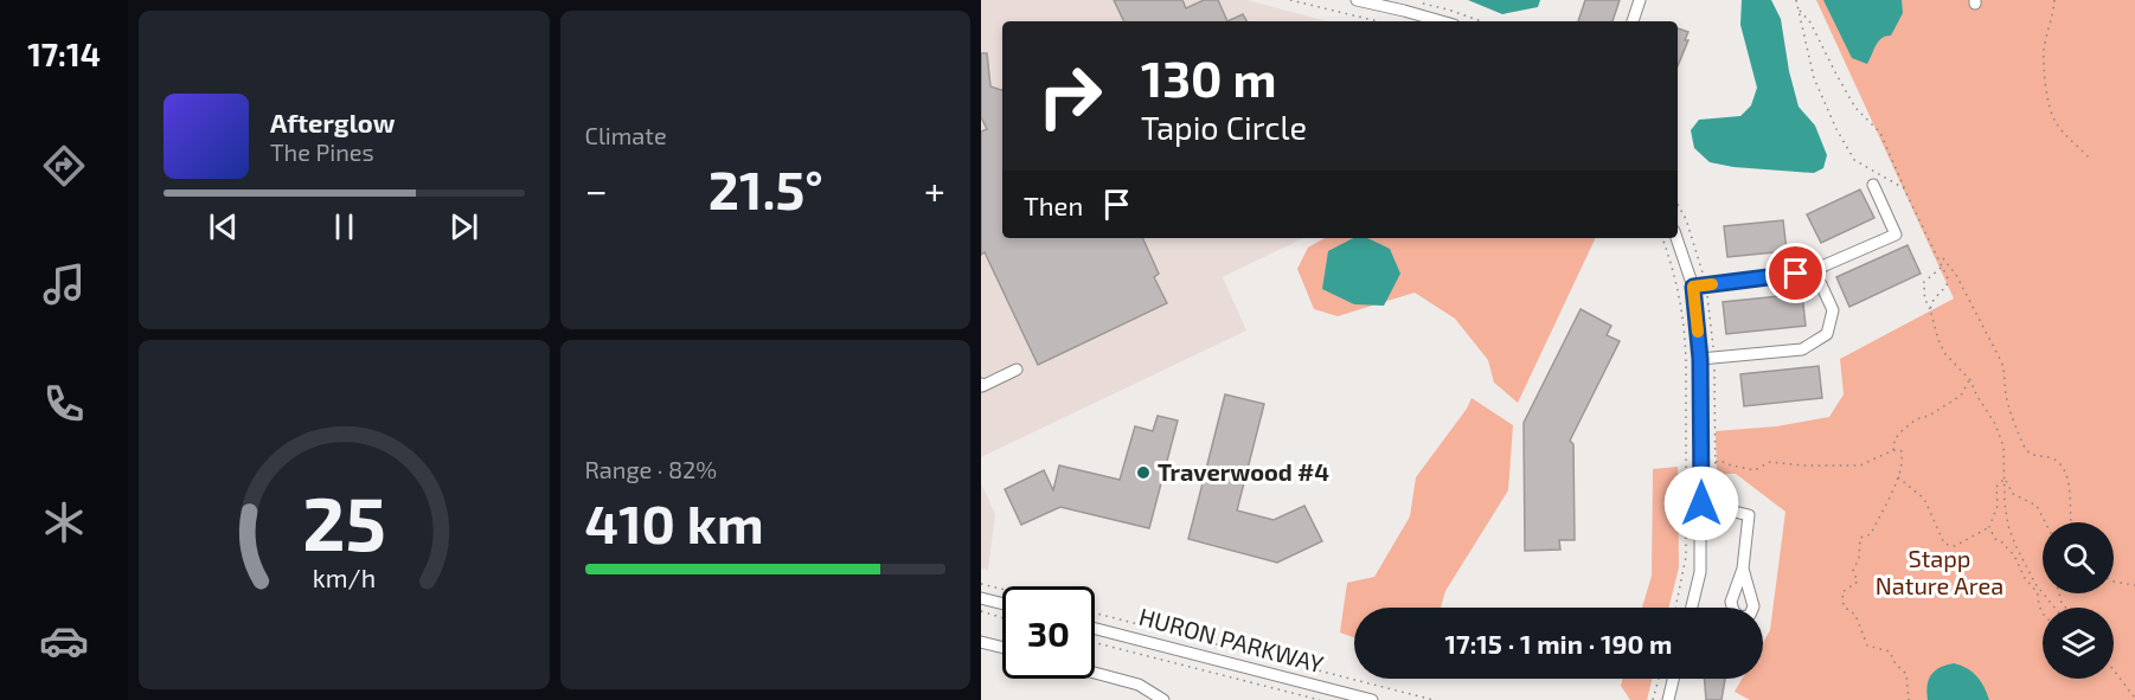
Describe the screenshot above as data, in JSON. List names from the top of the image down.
{
  "streets": {
    "street": ["HURON PARKWAY"]
  },
  "parks": ["Stapp Nature Area"],
  "places": ["Traverwood #4"],
  "page": {
    "tabs": "17:14",
    "tile": [
      "Climate",
      ["Range · 82%", "410 km"]
    ],
    "turn": ["130 m", "Tapio Circle"],
    "song": ["Afterglow", "The Pines"],
    "heat": ["−", "21.5°", "+"],
    "then": "Then",
    "limit": "30",
    "trip": "17:15 · 1 min · 190 m",
    "gauge": ["25", "km/h"]
  }
}
